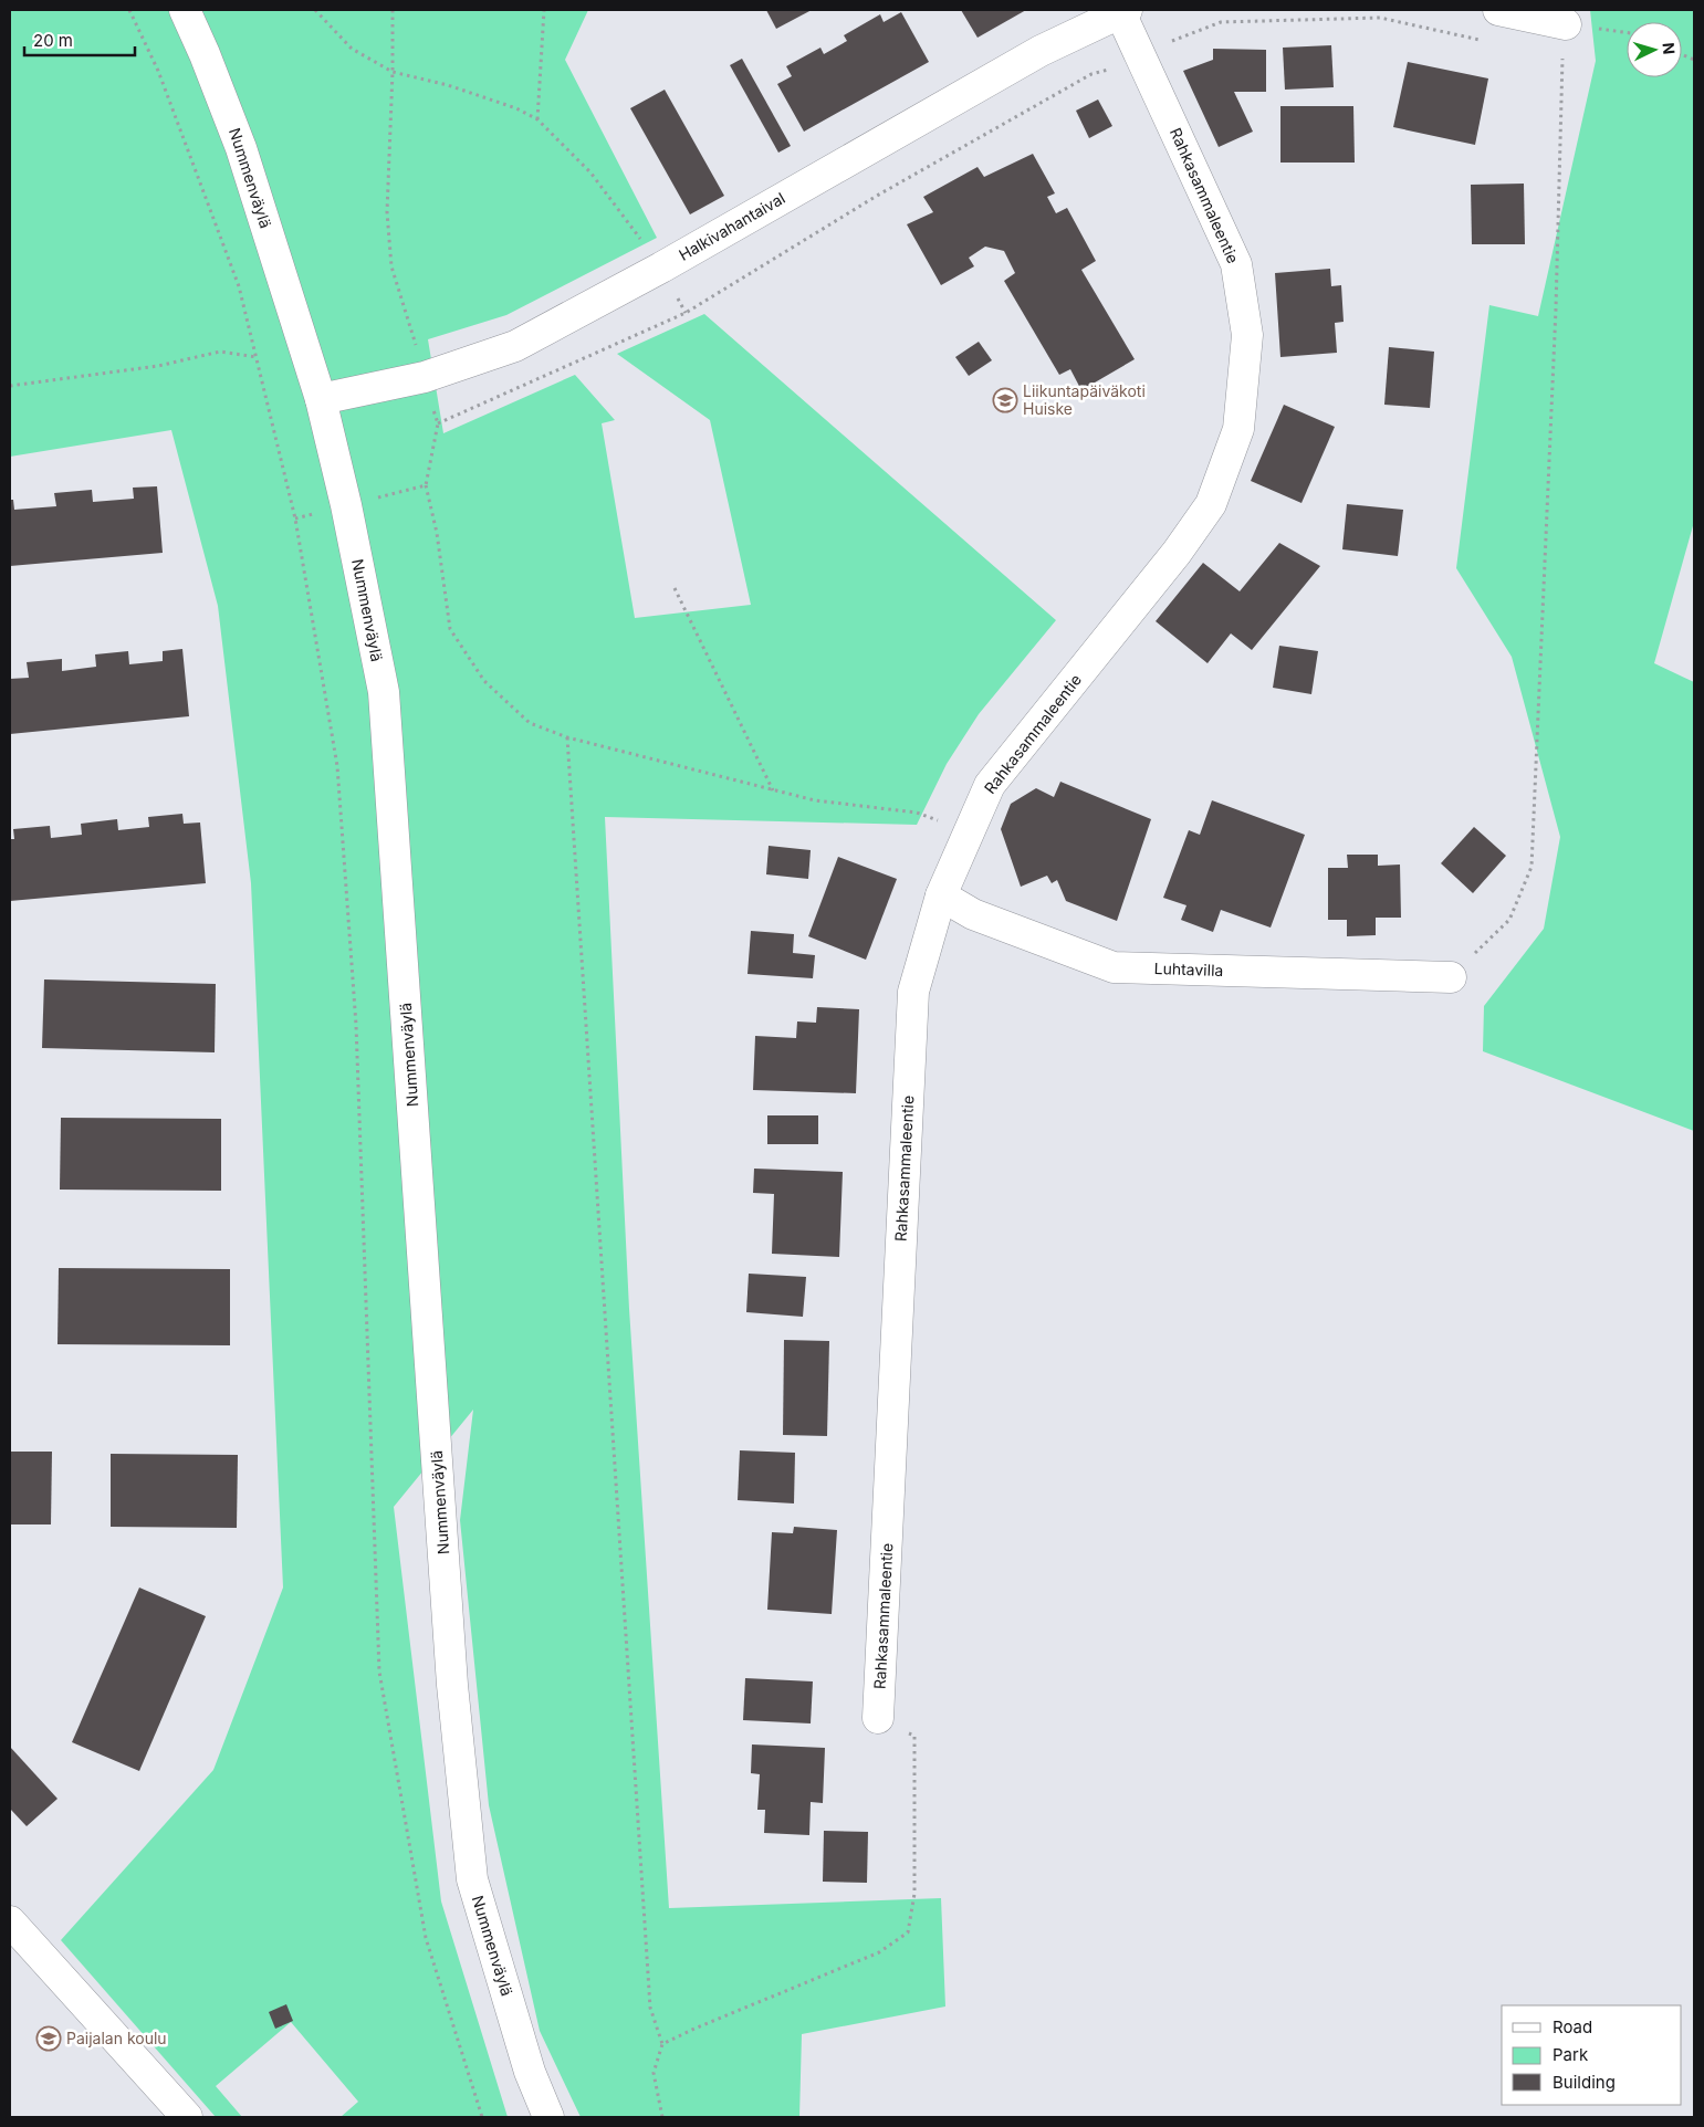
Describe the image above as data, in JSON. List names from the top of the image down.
{
  "streets": {
    "street": [
      "Nummenväylä",
      "Rahkasammaleentie",
      "Halkivahantaival",
      "Luhtavilla"
    ]
  },
  "crossings": [
    ["Nummenväylä", "Halkivahantaival"],
    ["Rahkasammaleentie", "Halkivahantaival"],
    ["Rahkasammaleentie", "Luhtavilla"]
  ],
  "places": {
    "school or university": ["Liikuntapäiväkoti Huiske", "Paijalan koulu"]
  },
  "legend": ["Road", "Park", "Building"],
  "scale_bar": "20 m",
  "north": "right"
}
